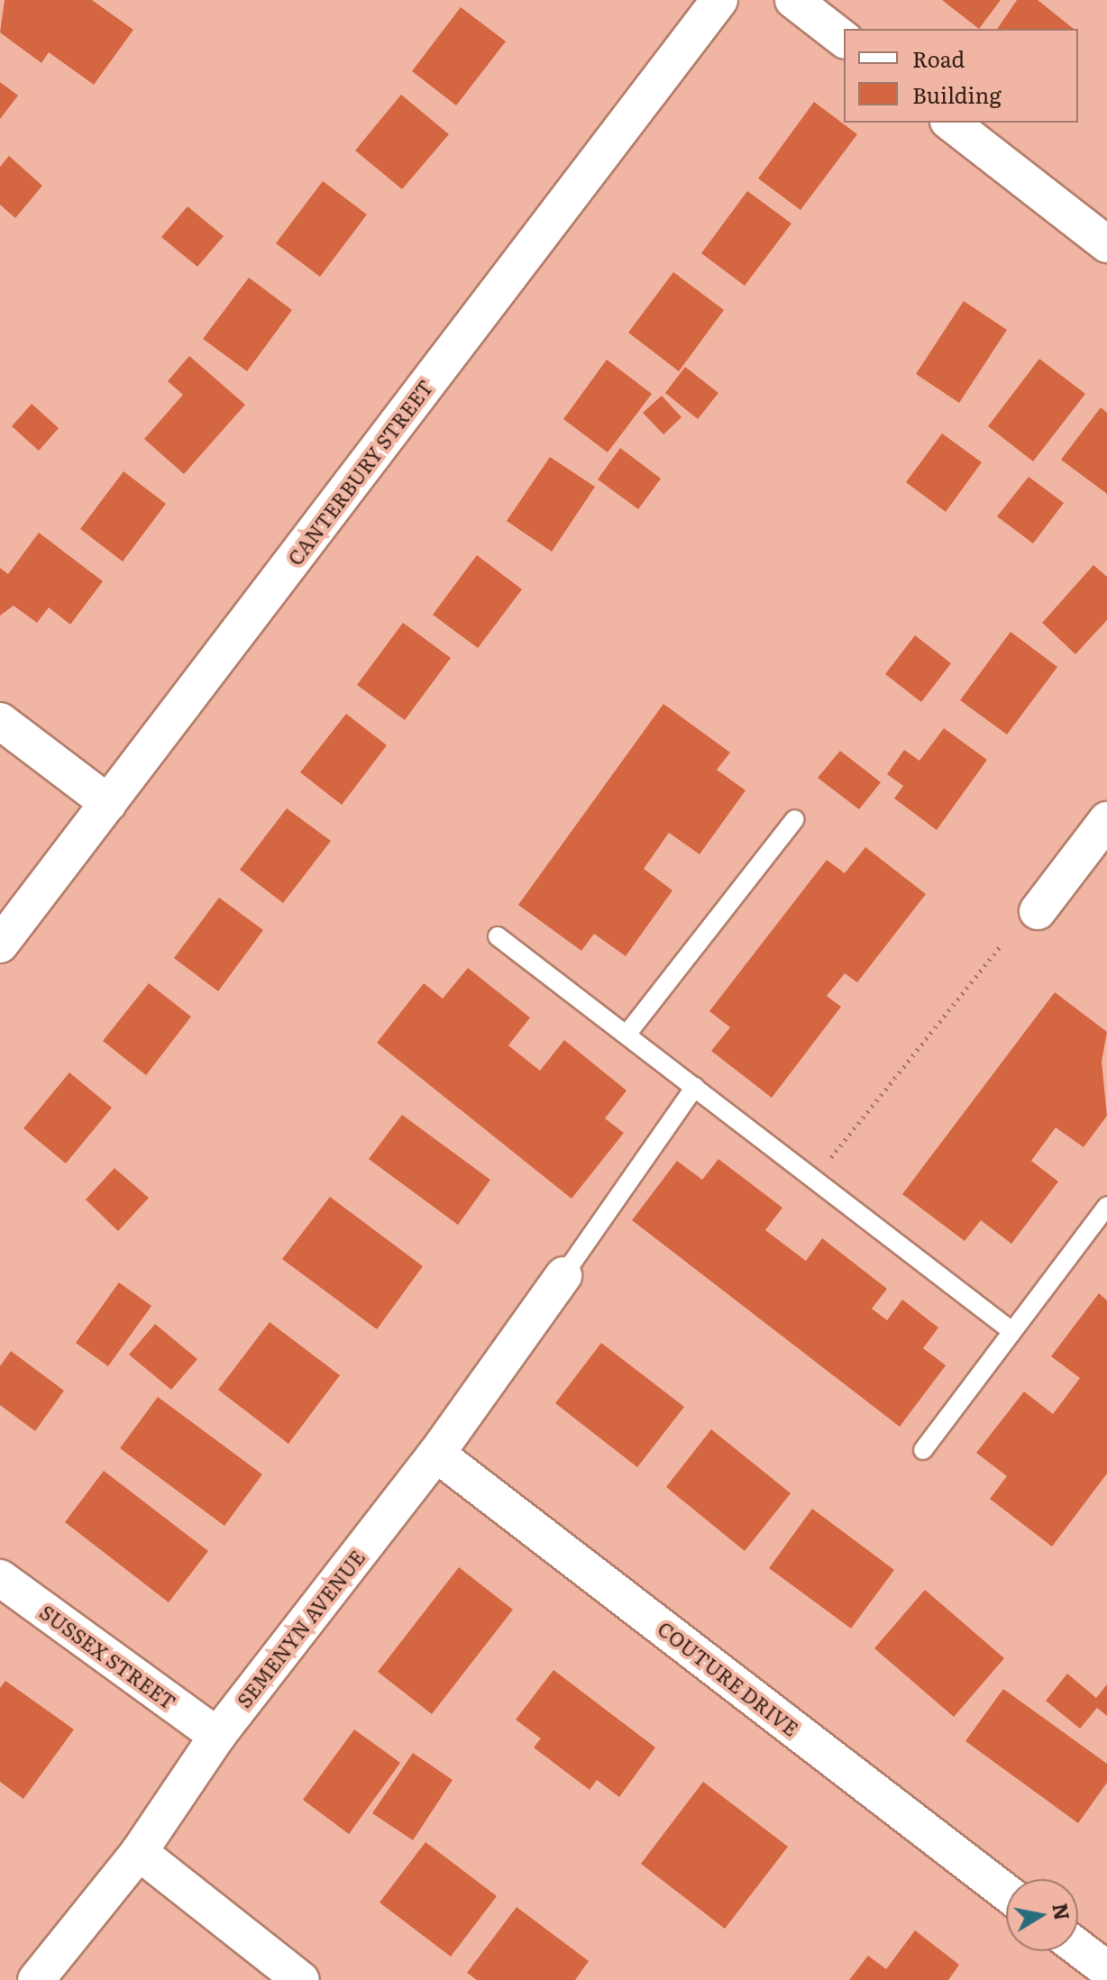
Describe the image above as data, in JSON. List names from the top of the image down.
{
  "streets": {
    "street": [
      "CANTERBURY STREET",
      "SEMENYN AVENUE",
      "SUSSEX STREET",
      "COUTURE DRIVE"
    ]
  },
  "crossings": [
    ["SEMENYN AVENUE", "SUSSEX STREET"],
    ["SEMENYN AVENUE", "COUTURE DRIVE"]
  ],
  "legend": ["Road", "Building"],
  "north": "right"
}
